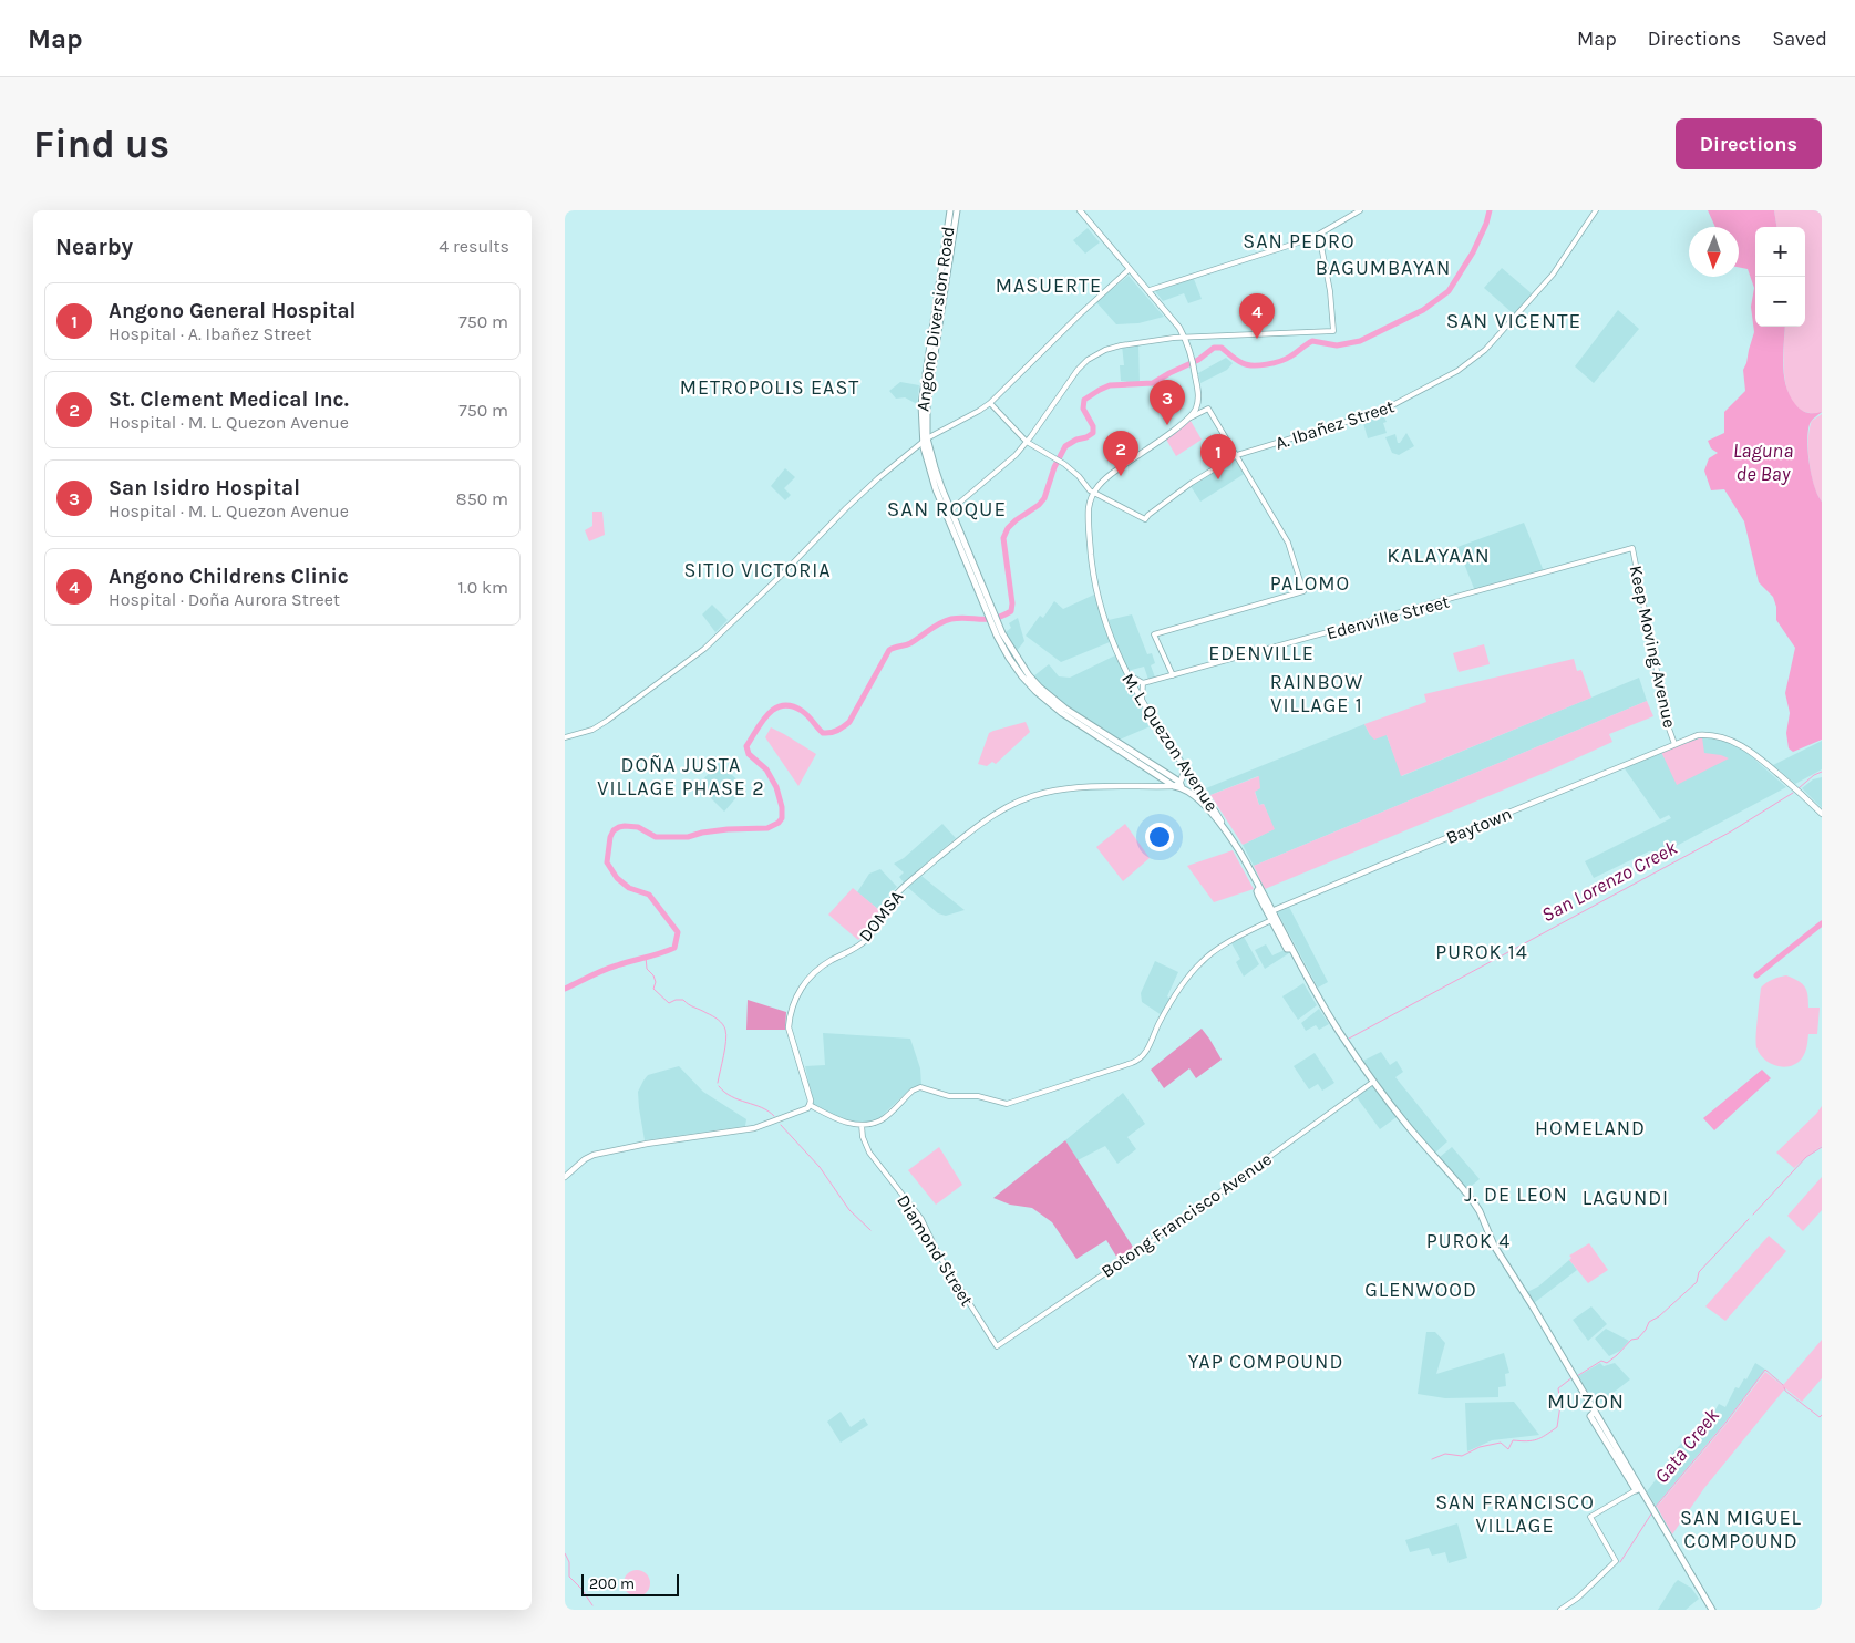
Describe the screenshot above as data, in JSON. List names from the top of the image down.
{
  "streets": {
    "main road": [
      "Angono Diversion Road",
      "M. L. Quezon Avenue",
      "Baytown",
      "DOMSA"
    ],
    "street": [
      "A. Ibañez Street",
      "Edenville Street",
      "Keep Moving Avenue",
      "Botong Francisco Avenue",
      "Diamond Street"
    ]
  },
  "crossings": [
    ["Angono Diversion Road", "M. L. Quezon Avenue"],
    ["Angono Diversion Road", "DOMSA"],
    ["A. Ibañez Street", "M. L. Quezon Avenue"],
    ["Edenville Street", "Keep Moving Avenue"],
    ["Keep Moving Avenue", "Baytown"],
    ["M. L. Quezon Avenue", "Baytown"],
    ["M. L. Quezon Avenue", "Botong Francisco Avenue"],
    ["Botong Francisco Avenue", "Diamond Street"]
  ],
  "districts": [
    "SAN PEDRO",
    "BAGUMBAYAN",
    "MASUERTE",
    "SAN VICENTE",
    "METROPOLIS EAST",
    "SAN ROQUE",
    "KALAYAAN",
    "SITIO VICTORIA",
    "PALOMO",
    "EDENVILLE",
    "RAINBOW VILLAGE 1",
    "DOÑA JUSTA VILLAGE PHASE 2",
    "PUROK 14",
    "HOMELAND",
    "J. DE LEON",
    "LAGUNDI",
    "PUROK 4",
    "GLENWOOD",
    "YAP COMPOUND",
    "MUZON",
    "SAN FRANCISCO VILLAGE",
    "SAN MIGUEL COMPOUND"
  ],
  "water": ["Laguna de Bay", "San Lorenzo Creek", "Gata Creek"],
  "scale_bar": "200 m",
  "north": "bottom",
  "page": {
    "header": "Map",
    "nav": ["Map", "Directions", "Saved"],
    "buttons": "Directions",
    "title": "Find us",
    "heading": ["Nearby", "4 results"],
    "map_buttons": ["+", "−"],
    "list": [
      {
        "mark": "1",
        "name": "Angono General Hospital",
        "note": "Hospital · A. Ibañez Street",
        "value": "750 m"
      },
      {
        "mark": "2",
        "name": "St. Clement Medical Inc.",
        "note": "Hospital · M. L. Quezon Avenue",
        "value": "750 m"
      },
      {
        "mark": "3",
        "name": "San Isidro Hospital",
        "note": "Hospital · M. L. Quezon Avenue",
        "value": "850 m"
      },
      {
        "mark": "4",
        "name": "Angono Childrens Clinic",
        "note": "Hospital · Doña Aurora Street",
        "value": "1.0 km"
      }
    ],
    "pins": [
      "4",
      "3",
      "2",
      "1"
    ],
    "scale": "200 m"
  }
}
